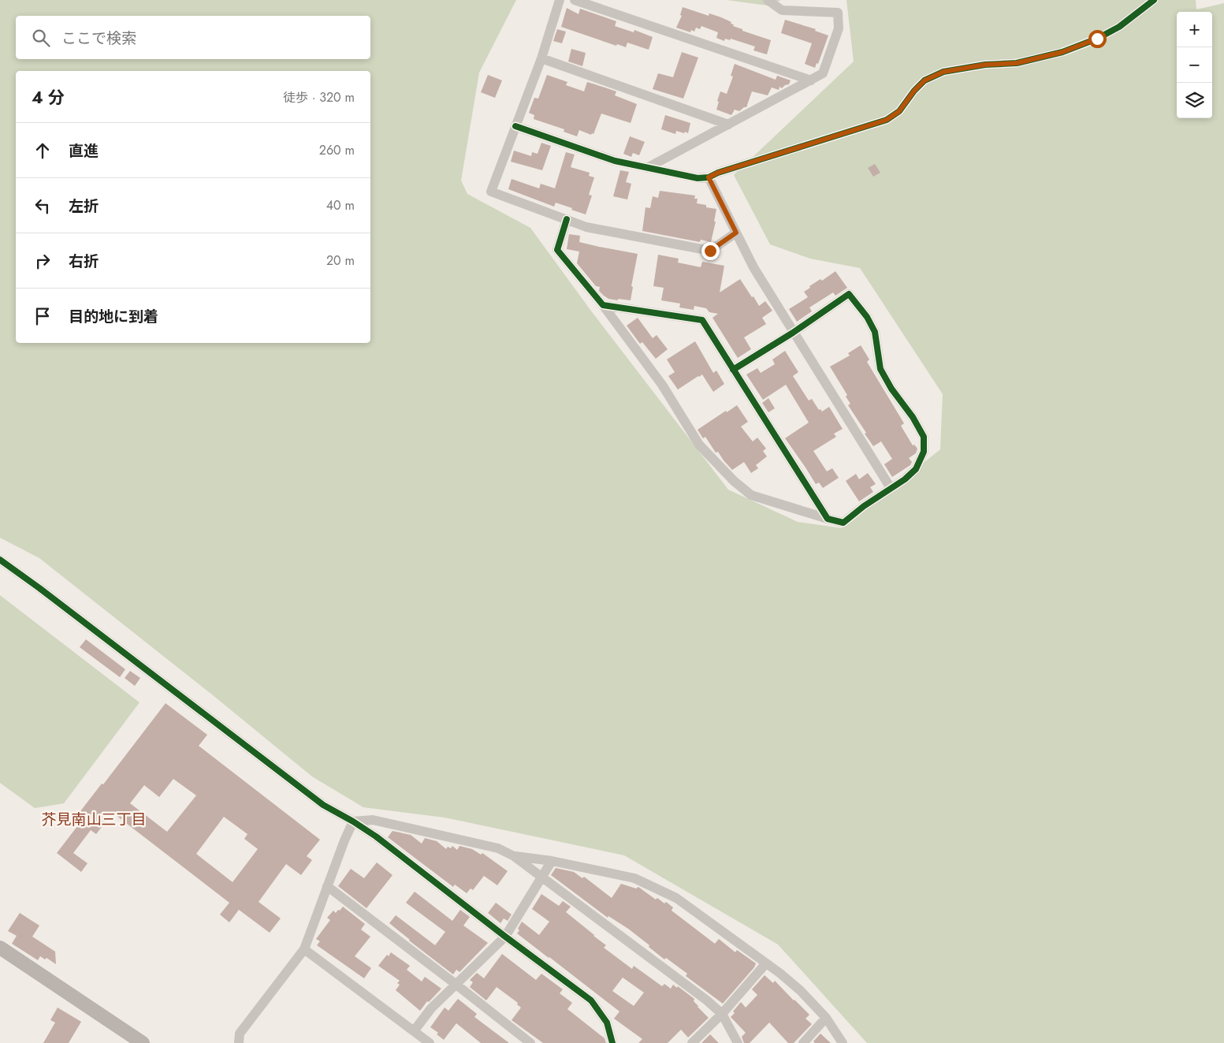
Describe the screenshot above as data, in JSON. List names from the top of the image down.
{
  "districts": ["芥見南山三丁目"],
  "page": {
    "map_buttons": ["+", "−"],
    "search": "ここで検索",
    "heading": ["4 分", "徒歩 · 320 m"],
    "list": [
      ["直進", "260 m"],
      ["左折", "40 m"],
      ["右折", "20 m"],
      "目的地に到着"
    ]
  }
}
